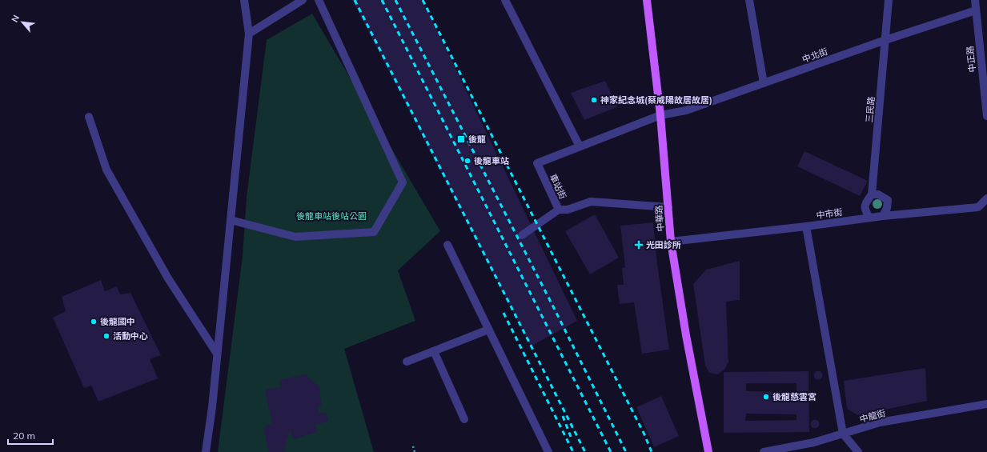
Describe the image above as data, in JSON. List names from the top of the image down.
{
  "streets": {
    "main road": ["中華路"],
    "street": [
      "中北街",
      "中正路",
      "三民路",
      "車站街",
      "中市街",
      "中龍街"
    ]
  },
  "crossings": [
    ["中北街", "中正路"],
    ["中北街", "三民路"],
    ["中北街", "車站街"],
    ["中北街", "中華路"],
    ["三民路", "中市街"],
    ["車站街", "中華路"],
    ["中市街", "中華路"]
  ],
  "parks": ["後龍車站後站公園"],
  "places": {
    "other": [
      "神家紀念城(蔡咸陽故居故居)",
      "後龍車站",
      "後龍國中",
      "活動中心",
      "後龍慈雲宮"
    ],
    "transit": ["後龍"],
    "health": ["光田診所"]
  },
  "scale_bar": "20 m",
  "north": "top left"
}
